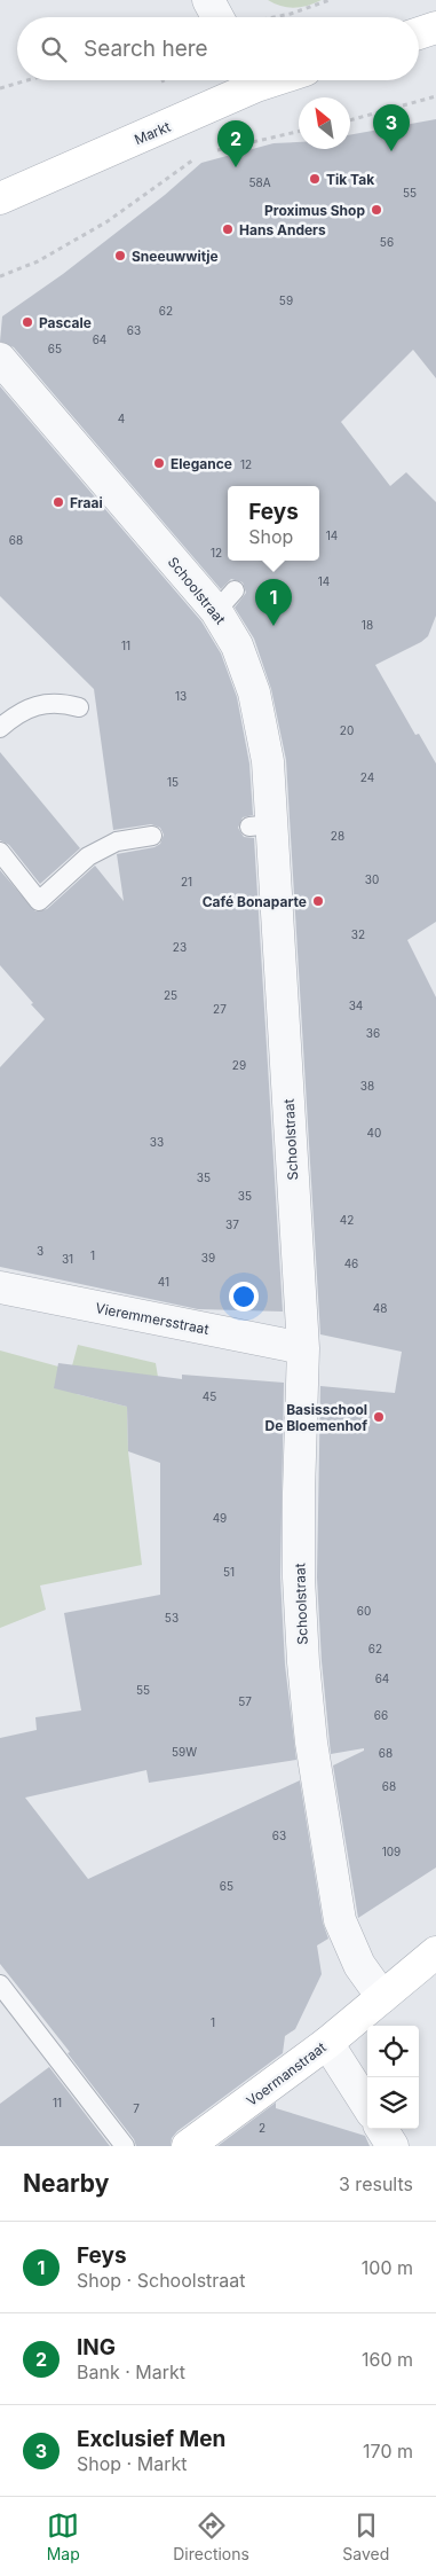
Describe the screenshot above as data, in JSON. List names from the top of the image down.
{
  "streets": {
    "street": [
      "Markt",
      "Schoolstraat",
      "Vieremmersstraat",
      "Voermanstraat"
    ]
  },
  "crossings": [
    ["Schoolstraat", "Vieremmersstraat"],
    ["Schoolstraat", "Voermanstraat"]
  ],
  "places": [
    "Tik Tak",
    "Proximus Shop",
    "Hans Anders",
    "Sneeuwwitje",
    "Pascale",
    "Elegance",
    "Fraai",
    "Café Bonaparte",
    "Basisschool De Bloemenhof"
  ],
  "house_numbers": [
    "58A",
    "55",
    "56",
    "59",
    "62",
    "63",
    "64",
    "65",
    "4",
    "12",
    "14",
    "68",
    "12",
    "14",
    "18",
    "11",
    "13",
    "20",
    "24",
    "15",
    "28",
    "30",
    "21",
    "32",
    "23",
    "25",
    "34",
    "27",
    "36",
    "29",
    "38",
    "40",
    "33",
    "35",
    "35",
    "42",
    "37",
    "3",
    "1",
    "39",
    "31",
    "46",
    "41",
    "48",
    "45",
    "49",
    "51",
    "60",
    "53",
    "62",
    "64",
    "55",
    "57",
    "66",
    "59W",
    "68",
    "68",
    "63",
    "109",
    "65",
    "1",
    "11",
    "7",
    "2"
  ],
  "north": "top left",
  "page": {
    "search": "Search here",
    "pins": ["3", "2", "1"],
    "popup": ["Feys", "Shop"],
    "heading": ["Nearby", "3 results"],
    "list": [
      {
        "mark": "1",
        "name": "Feys",
        "note": "Shop · Schoolstraat",
        "value": "100 m"
      },
      {
        "mark": "2",
        "name": "ING",
        "note": "Bank · Markt",
        "value": "160 m"
      },
      {
        "mark": "3",
        "name": "Exclusief Men",
        "note": "Shop · Markt",
        "value": "170 m"
      }
    ],
    "nav": ["Map", "Directions", "Saved"]
  }
}
